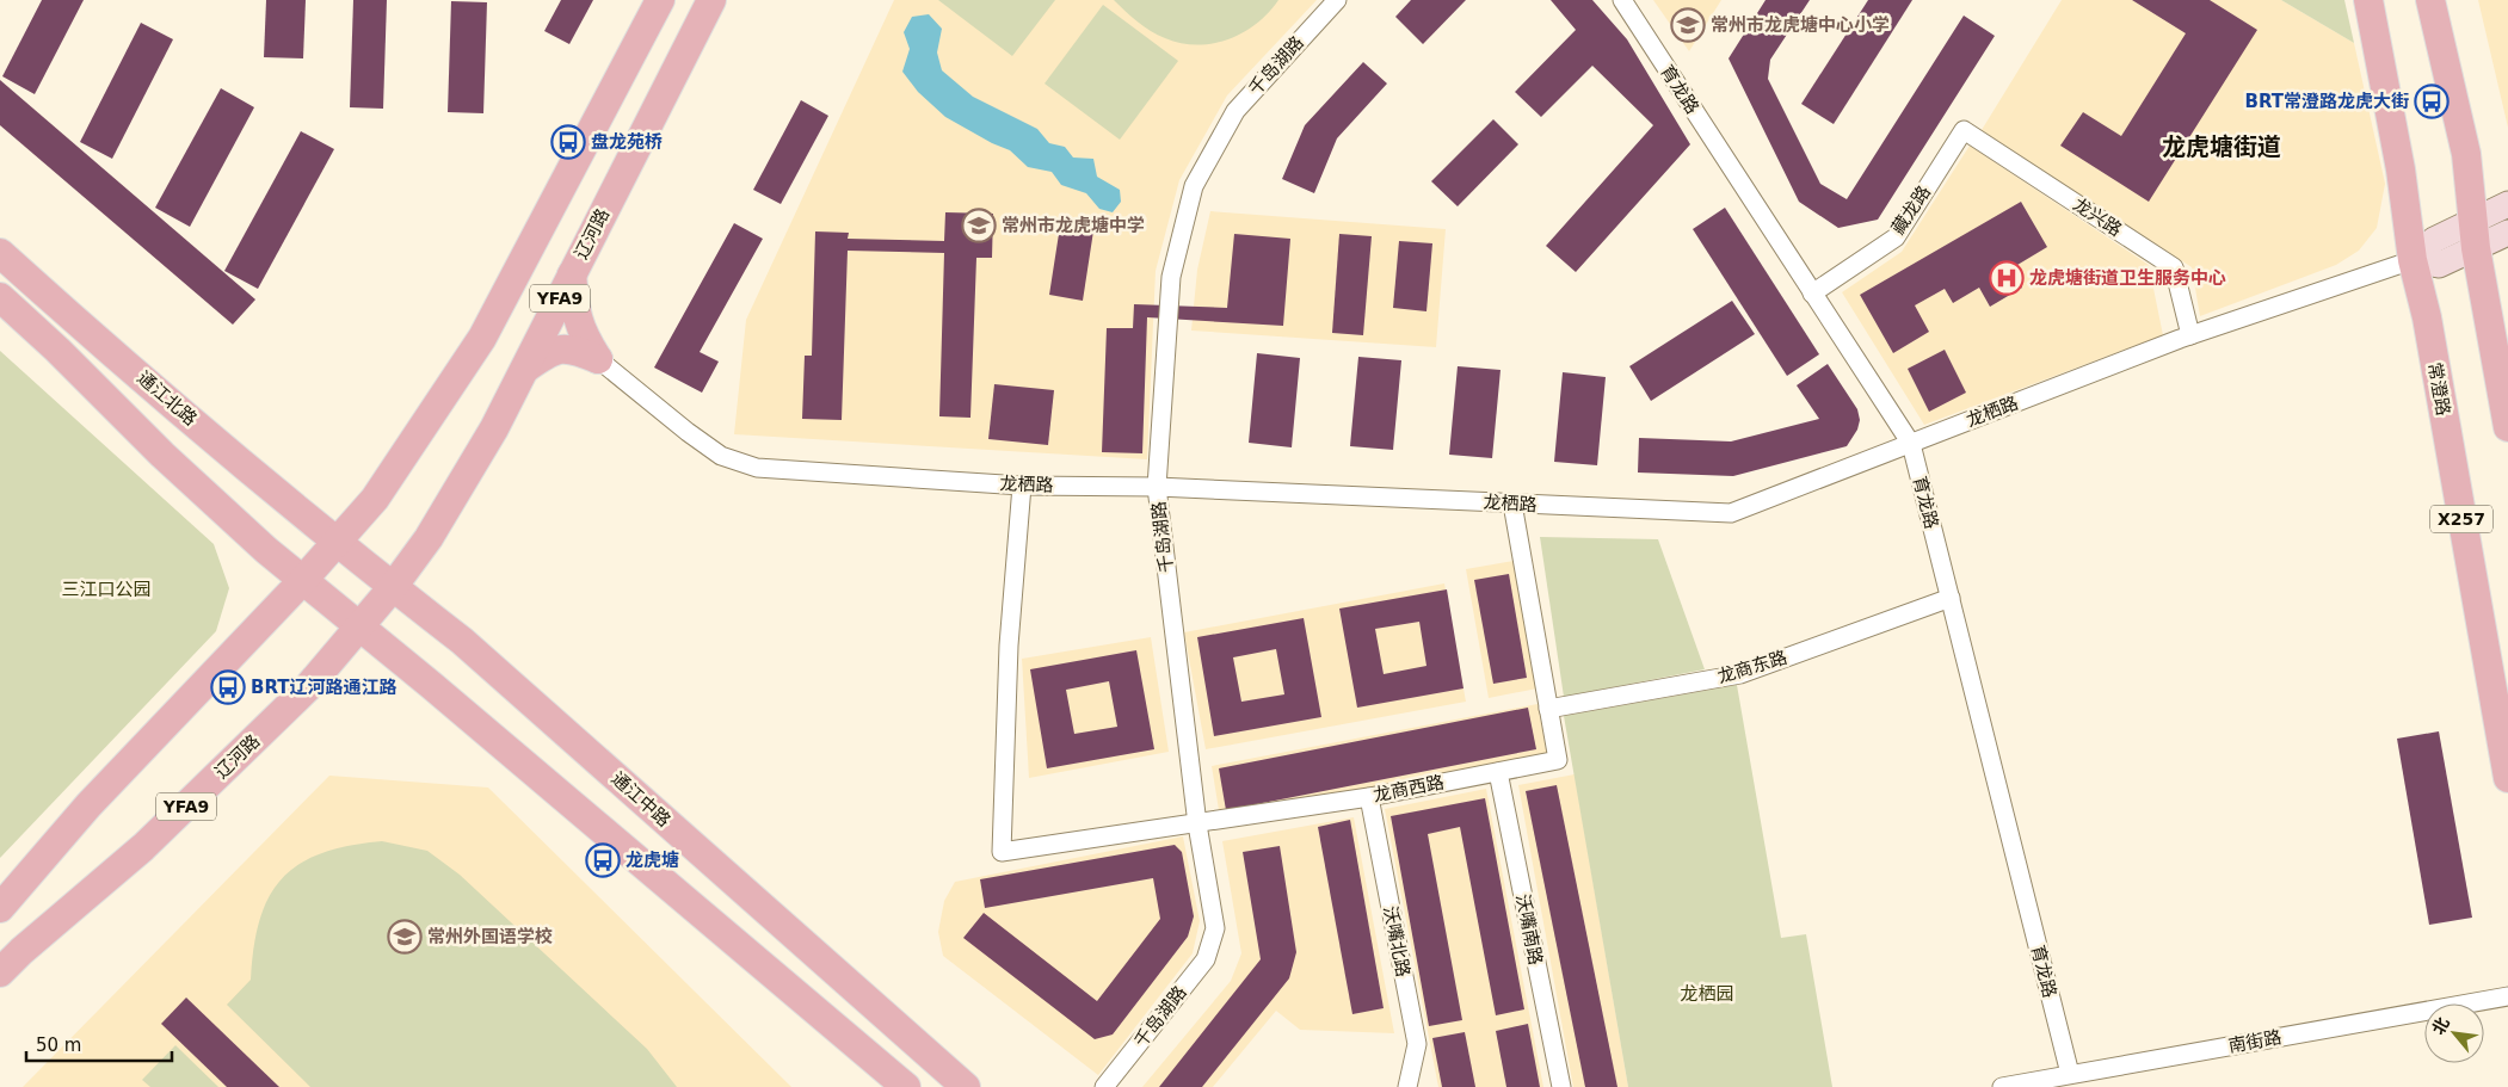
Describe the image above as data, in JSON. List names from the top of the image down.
{
  "streets": {
    "main road": [
      "辽河路",
      "YFA9",
      "常澄路",
      "通江北路",
      "X257",
      "通江中路"
    ],
    "street": [
      "千岛湖路",
      "育龙路",
      "藏龙路",
      "龙兴路",
      "龙栖路",
      "龙商东路",
      "龙商西路",
      "沃嘴南路",
      "沃嘴北路",
      "南街路"
    ]
  },
  "crossings": [
    ["千岛湖路", "龙栖路"],
    ["千岛湖路", "龙商西路"],
    ["育龙路", "藏龙路"],
    ["育龙路", "龙栖路"],
    ["育龙路", "龙商东路"],
    ["育龙路", "南街路"],
    ["藏龙路", "龙兴路"],
    ["龙兴路", "龙栖路"],
    ["辽河路", "YFA9"],
    ["辽河路", "通江北路"],
    ["辽河路", "通江中路"],
    ["YFA9", "通江北路"],
    ["YFA9", "通江中路"],
    ["常澄路", "龙栖路"],
    ["通江北路", "通江中路"],
    ["龙栖路", "龙商西路"],
    ["龙商东路", "龙商西路"],
    ["龙商西路", "沃嘴南路"],
    ["龙商西路", "沃嘴北路"]
  ],
  "districts": ["龙虎塘街道"],
  "parks": ["三江口公园", "龙栖园"],
  "places": {
    "school or university": ["常州市龙虎塘中心小学", "常州市龙虎塘中学", "常州外国语学校"],
    "bus stop": [
      "BRT常澄路龙虎大街",
      "盘龙苑桥",
      "BRT辽河路通江路",
      "龙虎塘"
    ],
    "hospital": ["龙虎塘街道卫生服务中心"]
  },
  "scale_bar": "50 m",
  "north": "top left"
}
